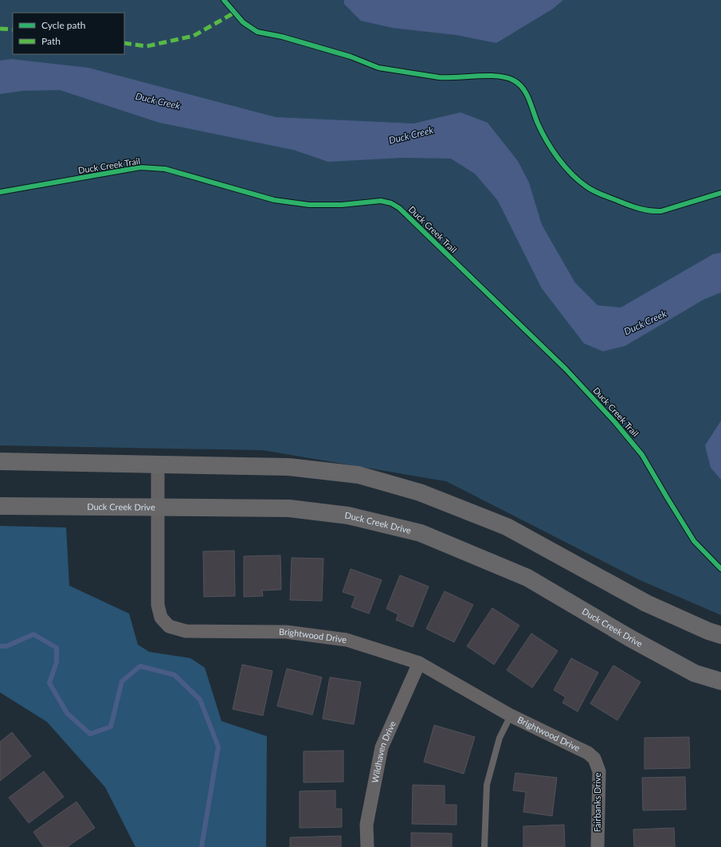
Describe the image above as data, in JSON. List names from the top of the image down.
{
  "streets": {
    "main road": ["Duck Creek Drive"],
    "street": ["Brightwood Drive", "Wildhaven Drive", "Fairbanks Drive"],
    "cycle path": ["Duck Creek Trail"]
  },
  "crossings": [
    ["Duck Creek Drive", "Brightwood Drive"],
    ["Brightwood Drive", "Wildhaven Drive"],
    ["Brightwood Drive", "Fairbanks Drive"]
  ],
  "water": ["Duck Creek"],
  "legend": ["Cycle path", "Path"]
}
